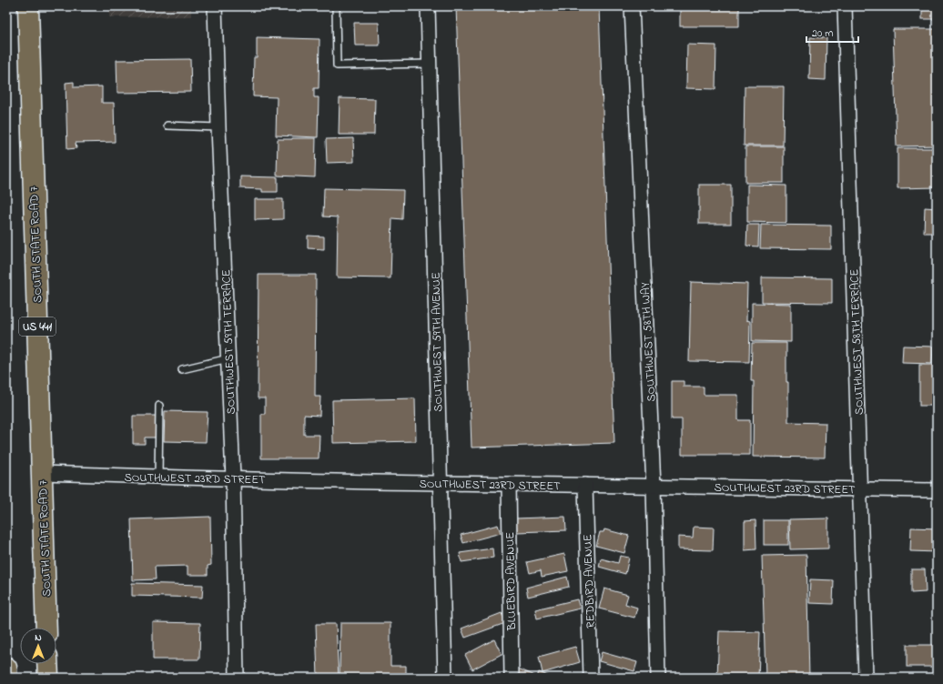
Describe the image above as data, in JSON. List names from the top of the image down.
{
  "streets": {
    "main road": ["SOUTH STATE ROAD 7", "US 441"],
    "street": [
      "SOUTHWEST 59TH TERRACE",
      "SOUTHWEST 59TH AVENUE",
      "SOUTHWEST 58TH WAY",
      "SOUTHWEST 58TH TERRACE",
      "SOUTHWEST 23RD STREET",
      "BLUEBIRD AVENUE",
      "REDBIRD AVENUE"
    ]
  },
  "crossings": [
    ["SOUTH STATE ROAD 7", "SOUTHWEST 23RD STREET"],
    ["SOUTHWEST 59TH TERRACE", "SOUTHWEST 23RD STREET"],
    ["SOUTHWEST 59TH AVENUE", "SOUTHWEST 23RD STREET"],
    ["SOUTHWEST 58TH WAY", "SOUTHWEST 23RD STREET"],
    ["SOUTHWEST 58TH TERRACE", "SOUTHWEST 23RD STREET"],
    ["SOUTHWEST 23RD STREET", "BLUEBIRD AVENUE"],
    ["SOUTHWEST 23RD STREET", "REDBIRD AVENUE"]
  ],
  "scale_bar": "20 m",
  "north": "top"
}
